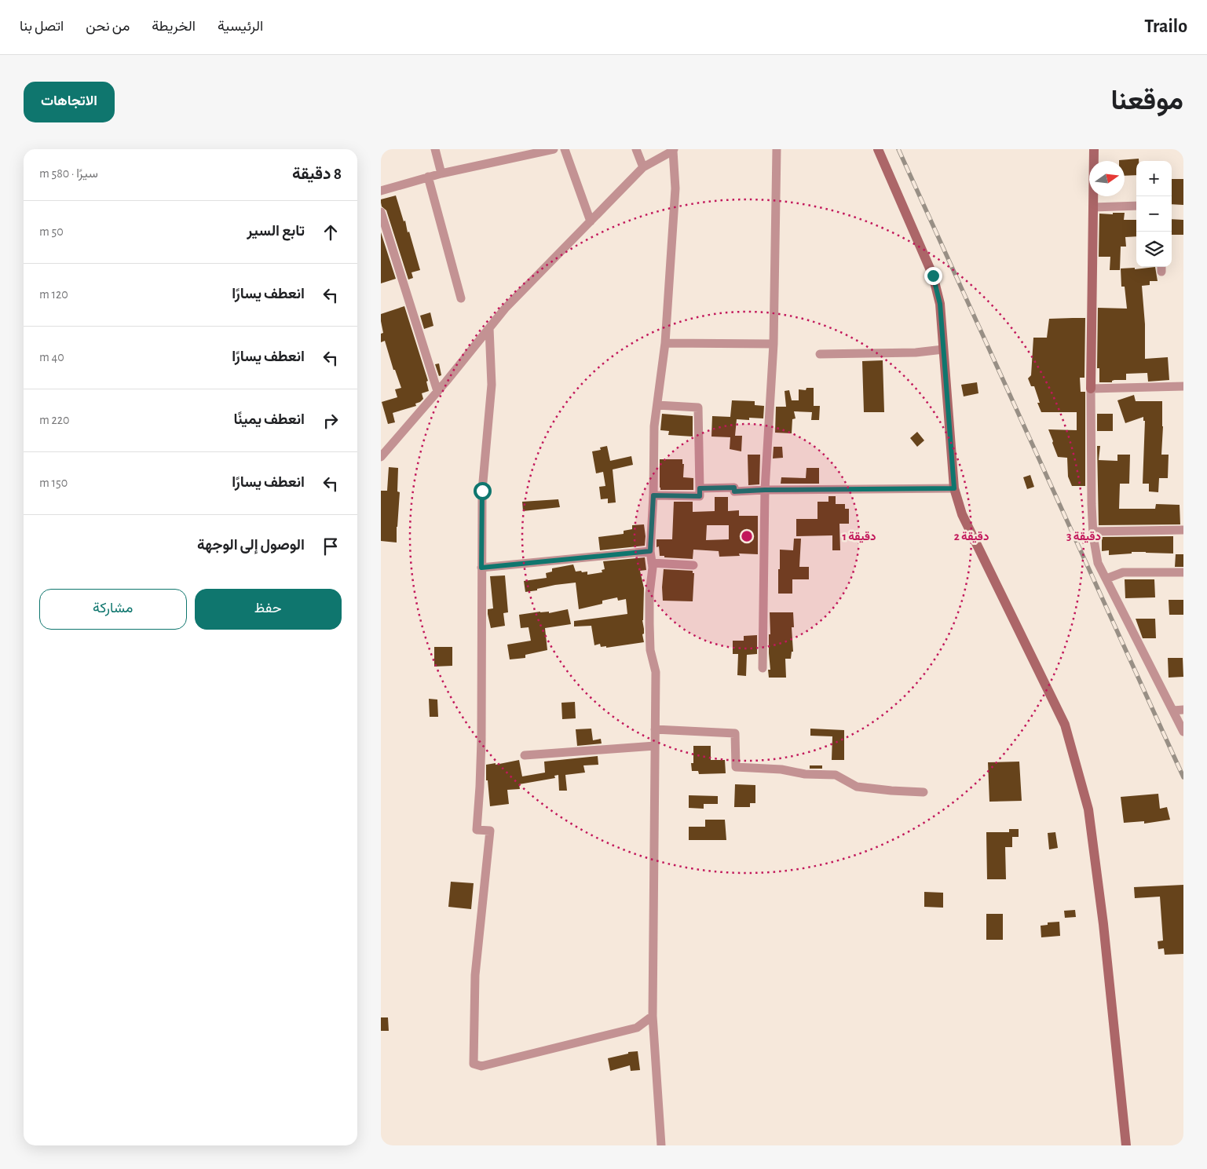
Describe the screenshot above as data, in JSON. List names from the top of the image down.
{
  "north": "right",
  "page": {
    "header": "Trailo",
    "nav": [
      "الرئيسية",
      "الخريطة",
      "من نحن",
      "اتصل بنا"
    ],
    "title": "موقعنا",
    "buttons": [
      "الاتجاهات",
      ["حفظ", "مشاركة"]
    ],
    "heading": ["8 دقيقة", "سيرًا · 580 m"],
    "map_buttons": ["+", "−"],
    "list": [
      ["تابع السير", "50 m"],
      ["انعطف يسارًا", "120 m"],
      ["انعطف يسارًا", "40 m"],
      ["انعطف يمينًا", "220 m"],
      ["انعطف يسارًا", "150 m"],
      "الوصول إلى الوجهة"
    ]
  },
  "rings": ["1 دقيقة", "2 دقيقة", "3 دقيقة"]
}
